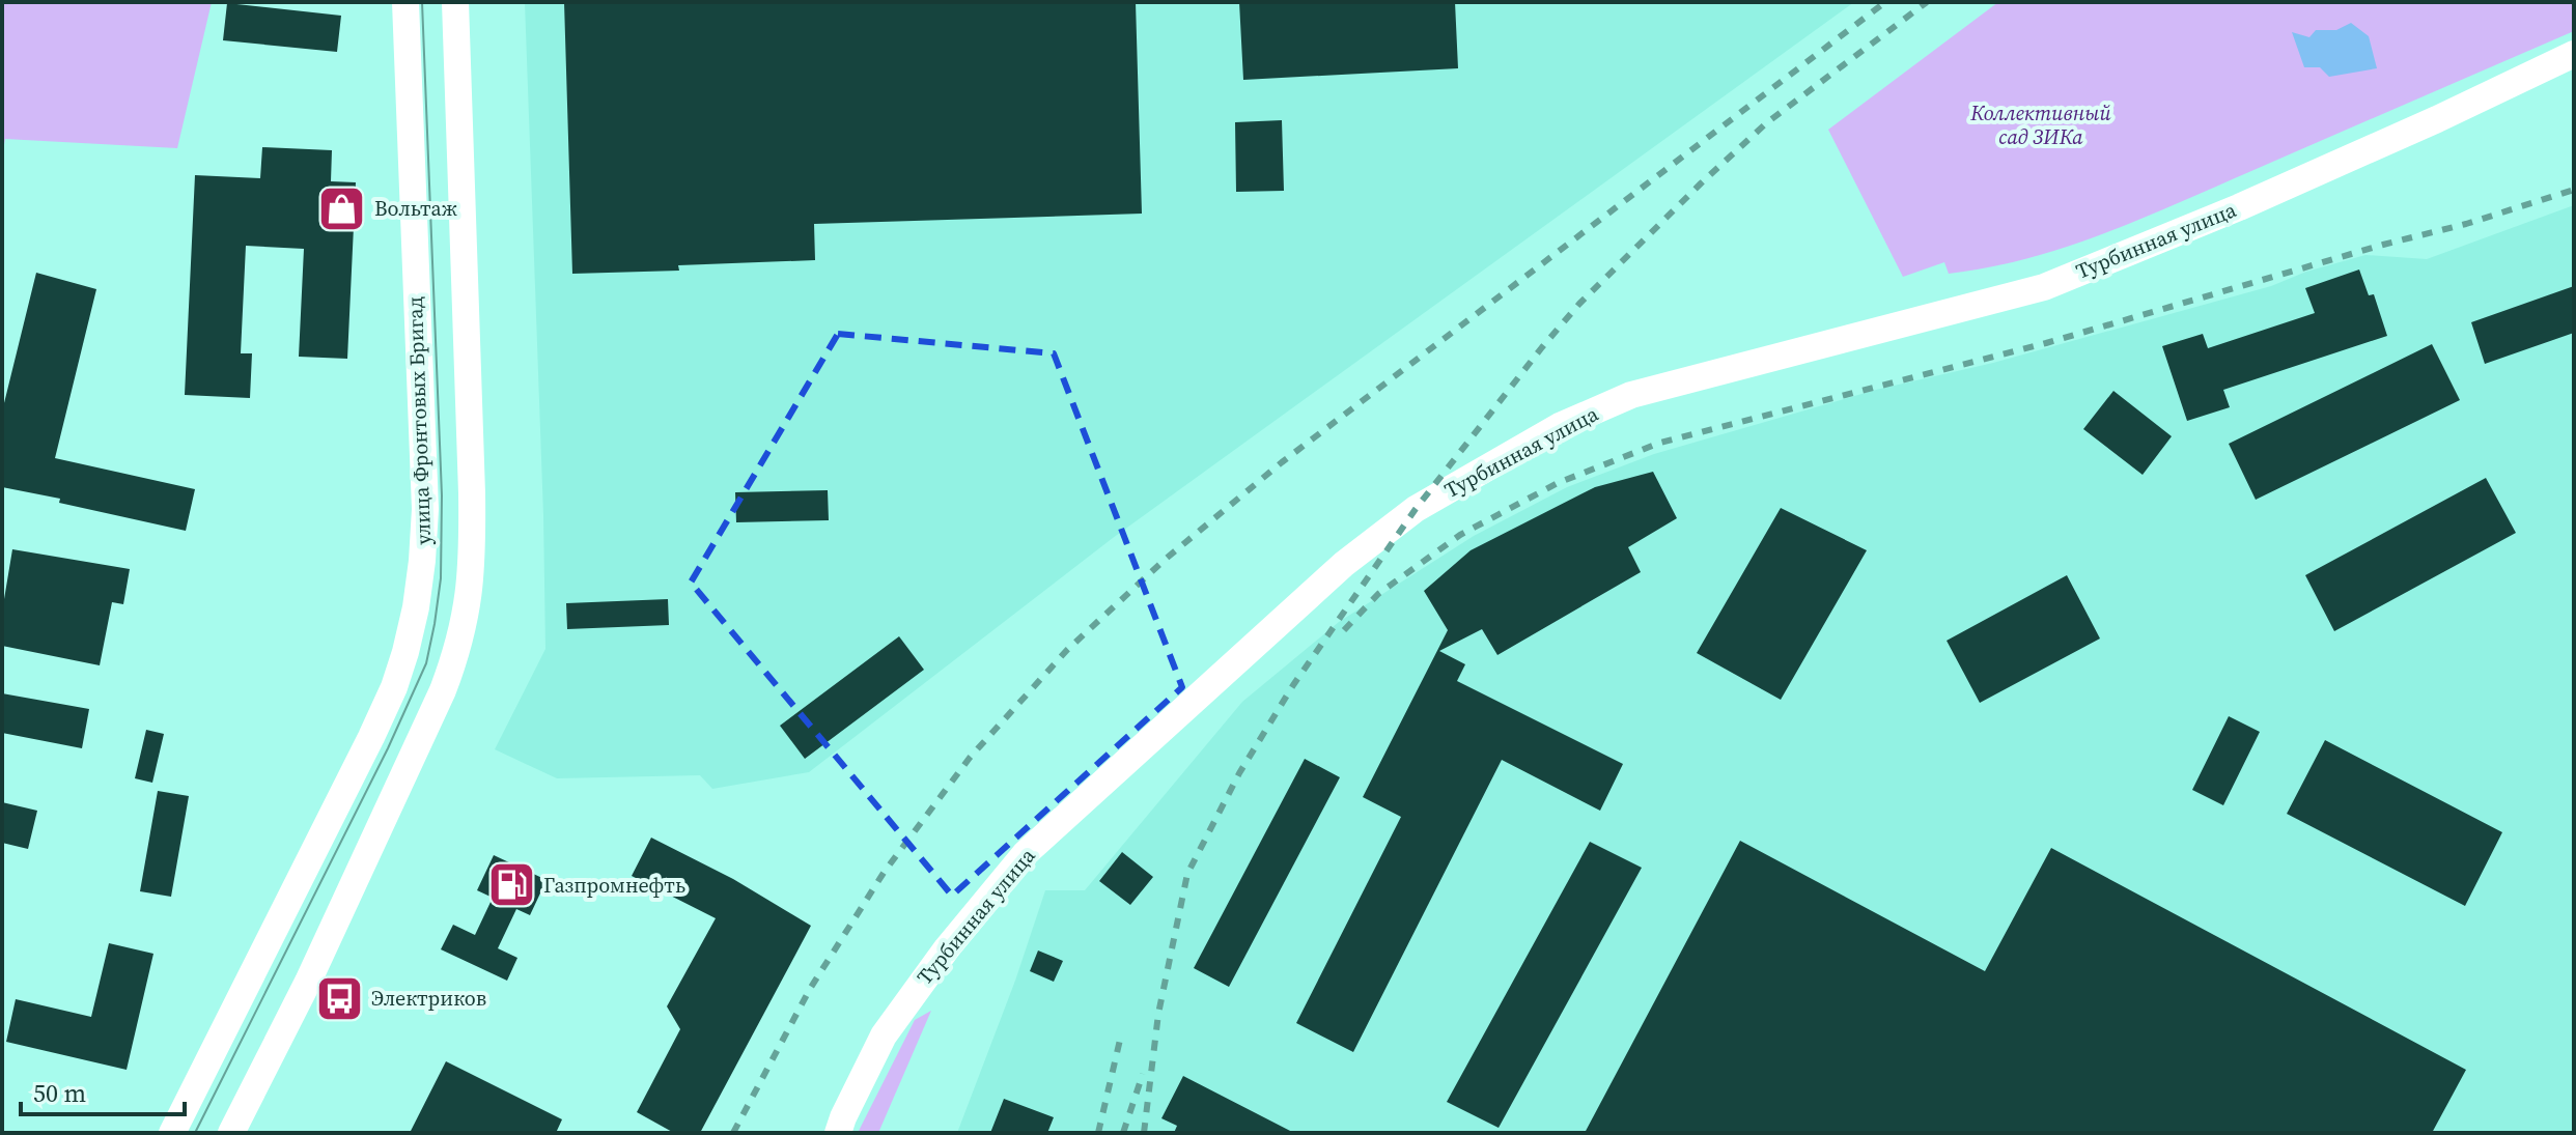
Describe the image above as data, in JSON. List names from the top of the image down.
{
  "streets": {
    "main road": ["Турбинная улица", "улица Фронтовых Бригад"]
  },
  "parks": ["Коллективный сад ЗИКа"],
  "places": {
    "shop": ["Вольтаж"],
    "fuel station": ["Газпромнефть"],
    "bus stop": ["Электриков"]
  },
  "scale_bar": "50 m"
}
